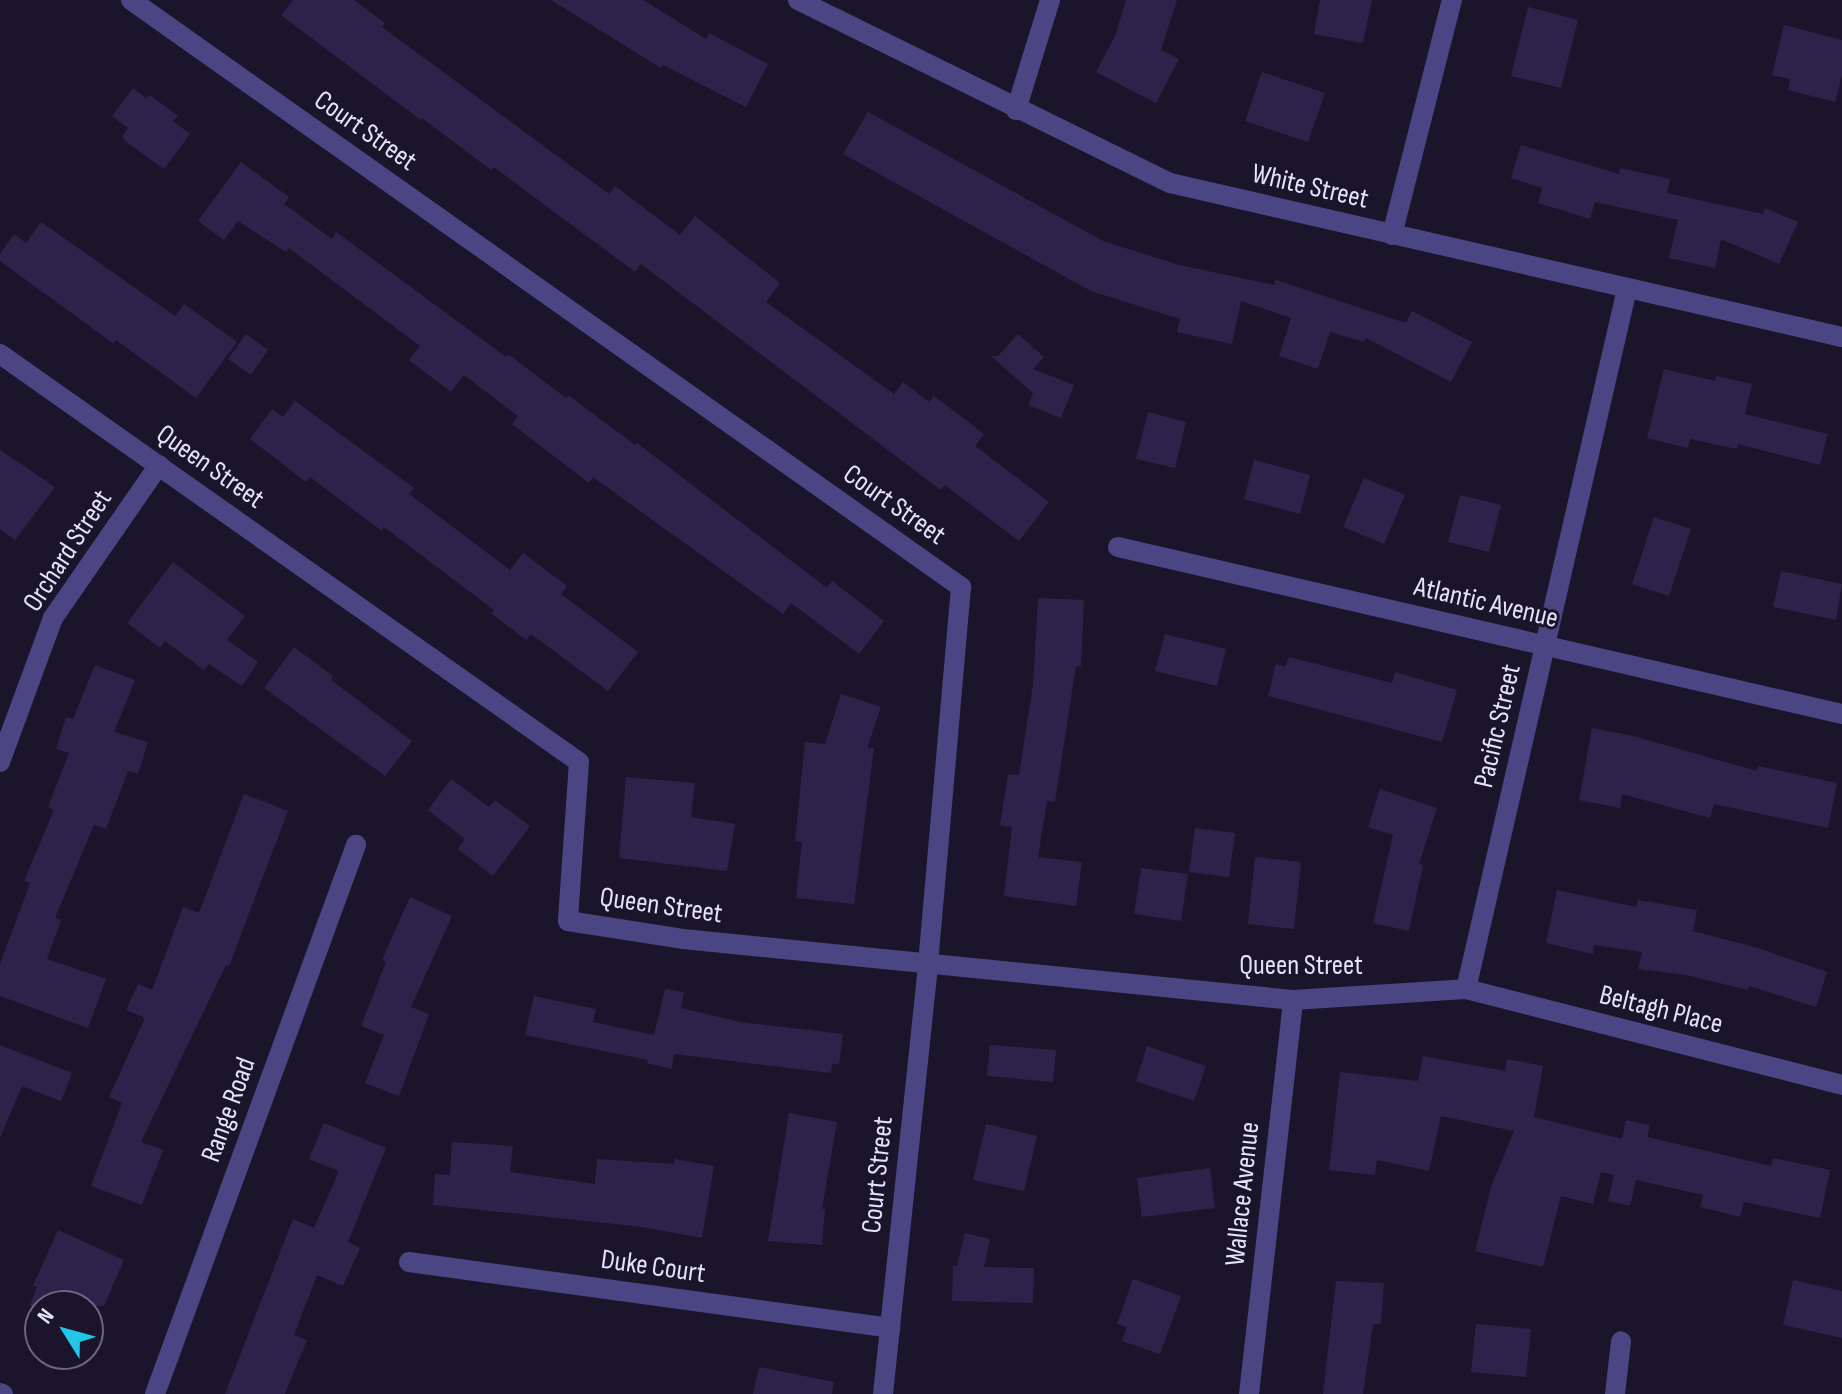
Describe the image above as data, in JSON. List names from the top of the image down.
{
  "streets": {
    "street": [
      "Court Street",
      "White Street",
      "Queen Street",
      "Orchard Street",
      "Atlantic Avenue",
      "Pacific Street",
      "Beltagh Place",
      "Range Road",
      "Wallace Avenue",
      "Duke Court"
    ]
  },
  "crossings": [
    ["Court Street", "Queen Street"],
    ["Court Street", "Duke Court"],
    ["White Street", "Pacific Street"],
    ["Queen Street", "Orchard Street"],
    ["Queen Street", "Pacific Street"],
    ["Queen Street", "Beltagh Place"],
    ["Queen Street", "Wallace Avenue"],
    ["Atlantic Avenue", "Pacific Street"],
    ["Pacific Street", "Beltagh Place"]
  ],
  "north": "top left"
}
